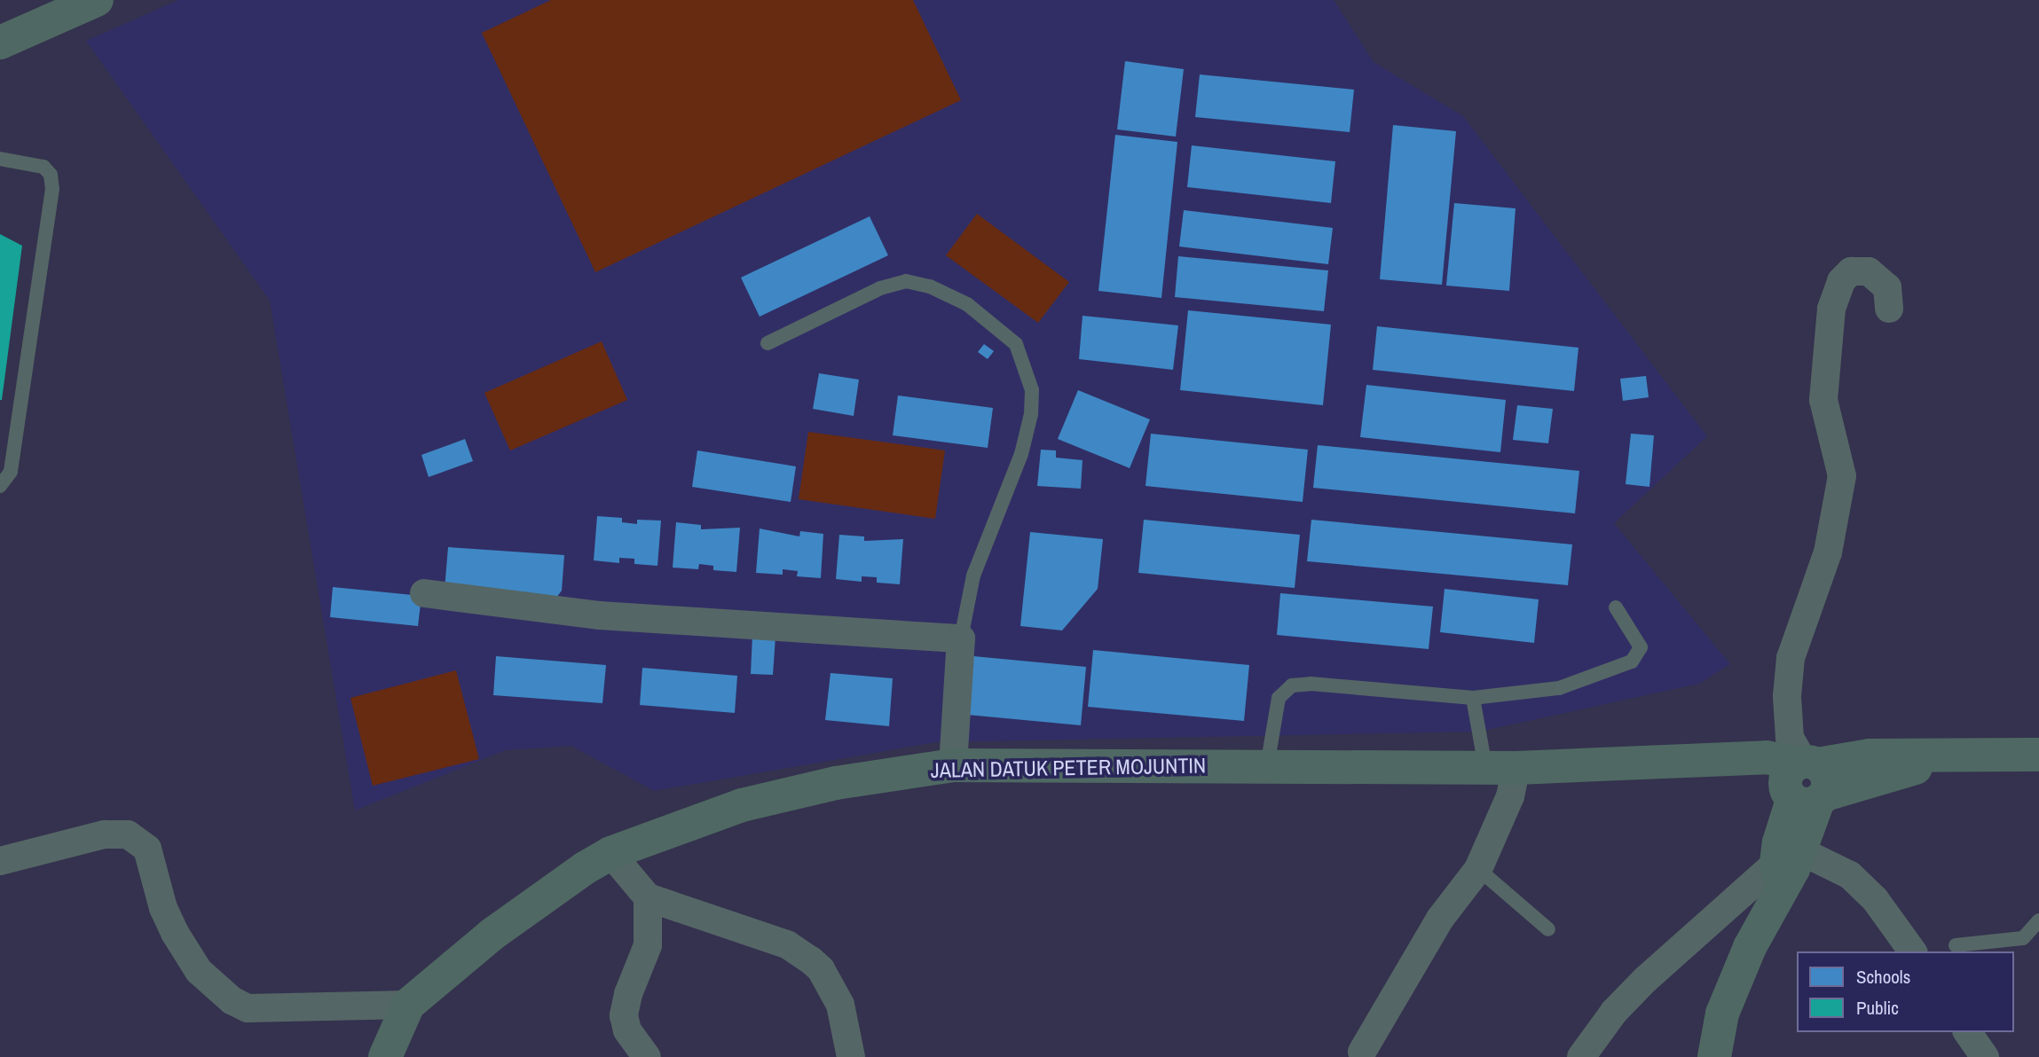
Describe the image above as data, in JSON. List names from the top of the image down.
{
  "streets": {
    "street": ["JALAN DATUK PETER MOJUNTIN"]
  },
  "legend": ["Schools", "Public"]
}
